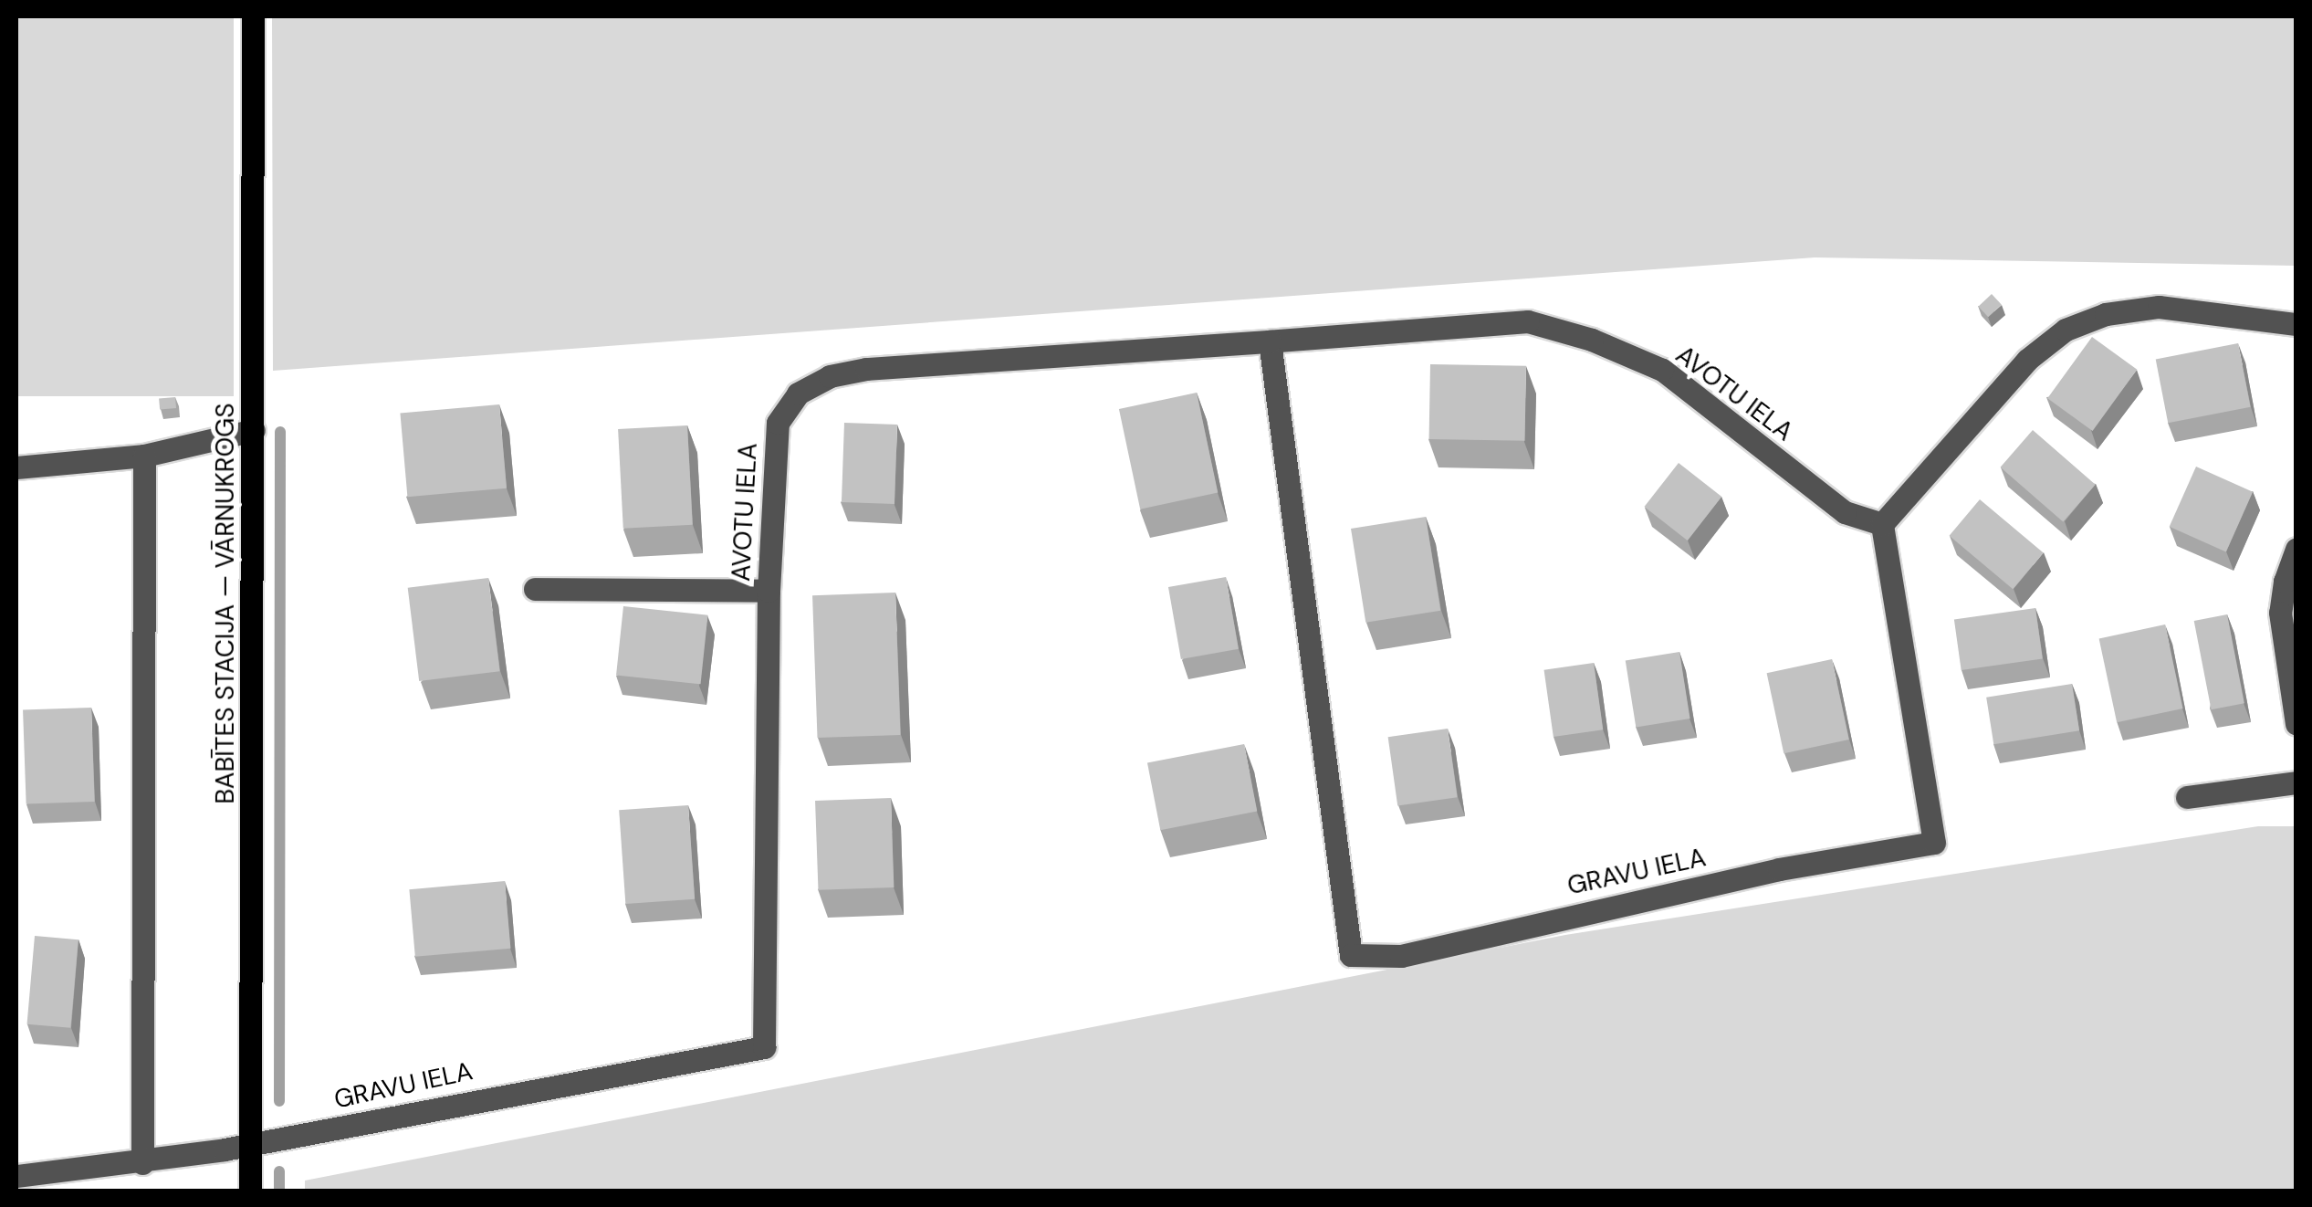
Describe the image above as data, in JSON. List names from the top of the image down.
{
  "streets": {
    "main road": ["BABĪTES STACIJA — VĀRNUKROGS"],
    "street": ["AVOTU IELA", "GRAVU IELA"]
  },
  "crossings": [
    ["AVOTU IELA", "GRAVU IELA"],
    ["BABĪTES STACIJA — VĀRNUKROGS", "GRAVU IELA"]
  ]
}
